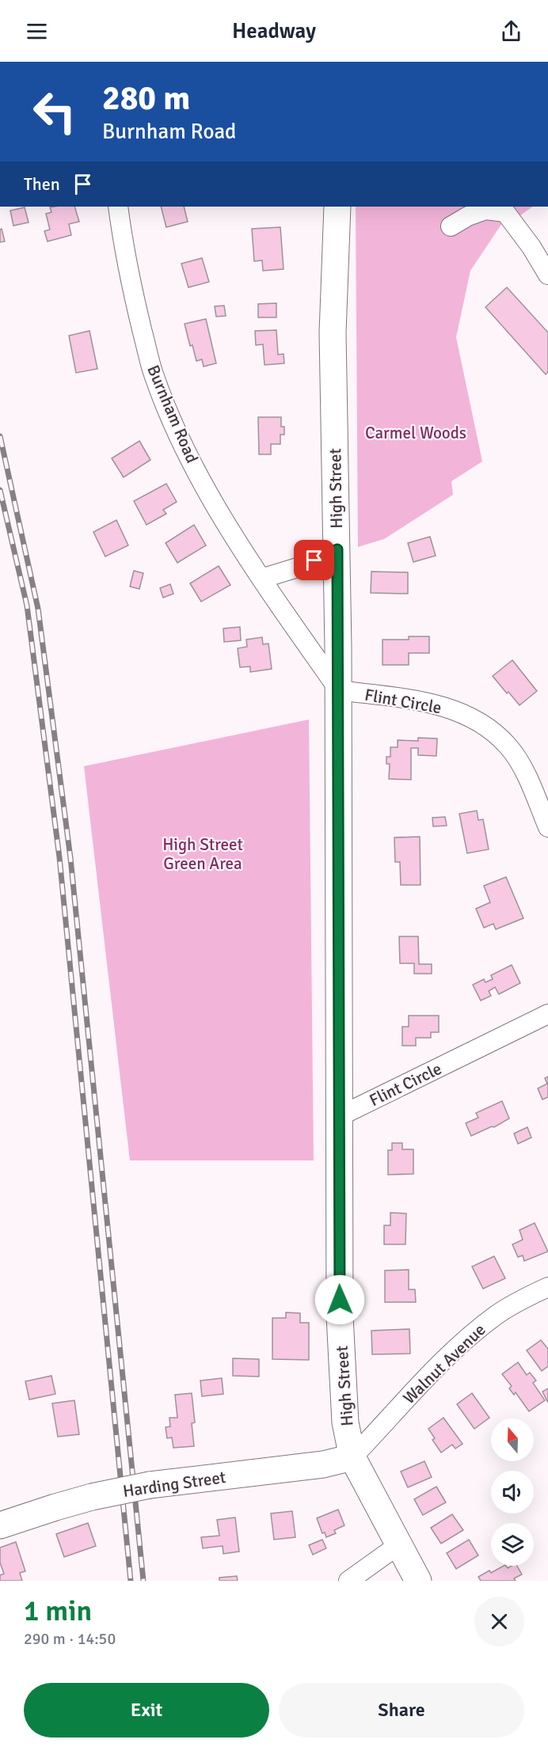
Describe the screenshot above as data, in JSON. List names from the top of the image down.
{
  "streets": {
    "main road": ["High Street", "Harding Street"],
    "street": ["Burnham Road", "Flint Circle", "Walnut Avenue"]
  },
  "crossings": [
    ["Burnham Road", "High Street"],
    ["Burnham Road", "Flint Circle"],
    ["High Street", "Flint Circle"],
    ["High Street", "Walnut Avenue"],
    ["High Street", "Harding Street"],
    ["Walnut Avenue", "Harding Street"]
  ],
  "parks": ["Carmel Woods", "High Street Green Area"],
  "north": "top",
  "page": {
    "header": "Headway",
    "turn": ["280 m", "Burnham Road"],
    "then": "Then",
    "heading": ["1 min", "290 m · 14:50"],
    "buttons": ["Exit", "Share"]
  }
}
